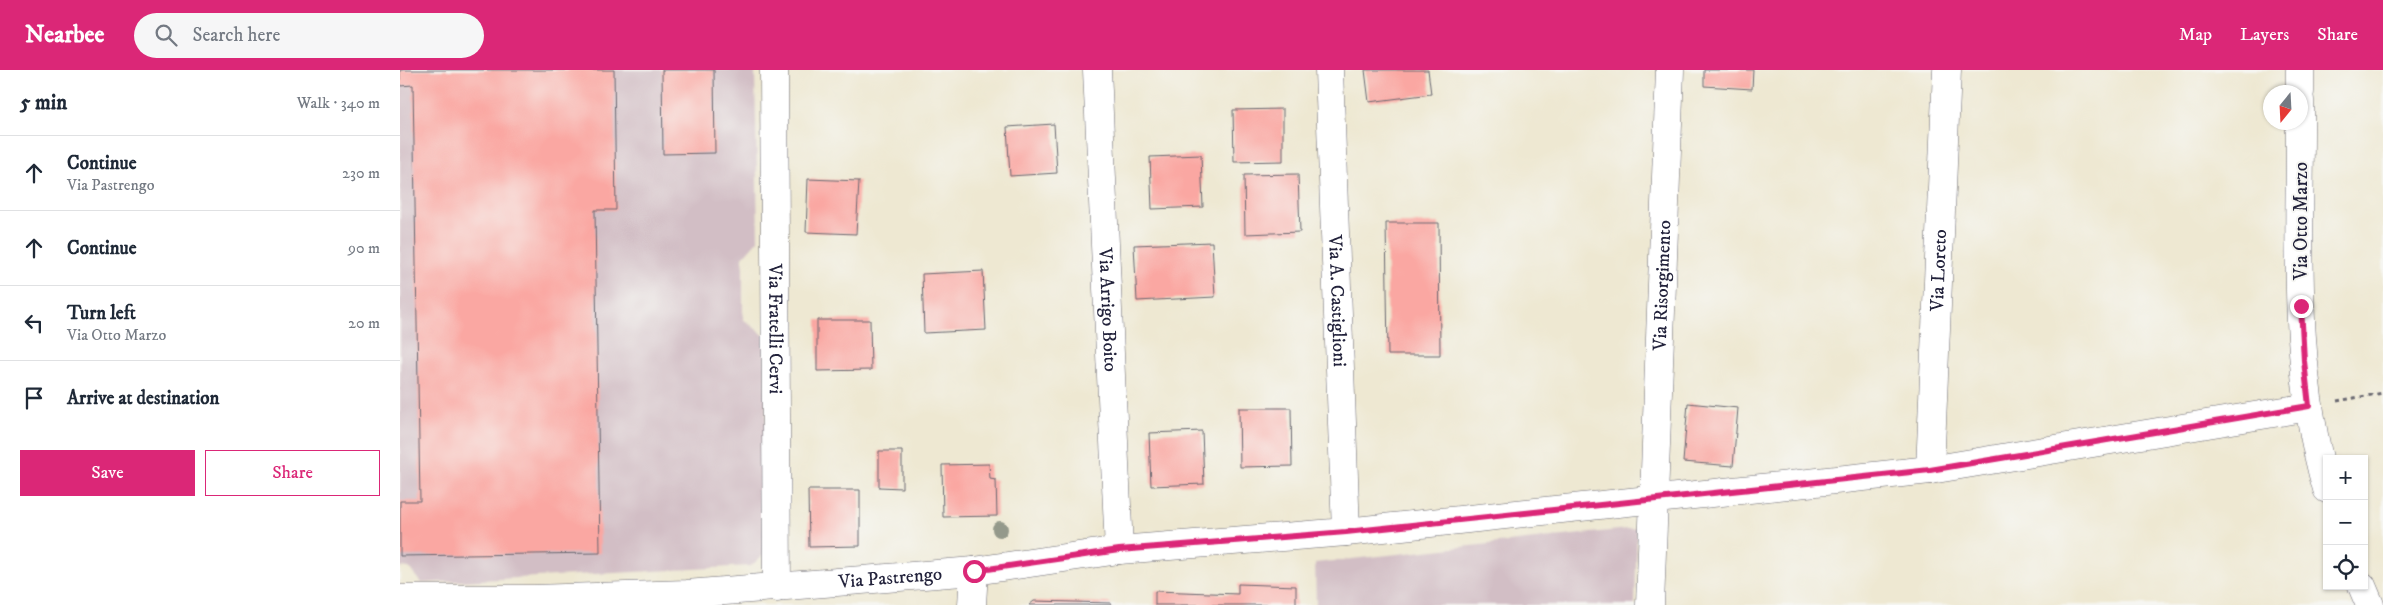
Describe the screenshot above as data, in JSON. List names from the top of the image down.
{
  "streets": {
    "street": [
      "Via Otto Marzo",
      "Via Loreto",
      "Via Risorgimento",
      "Via A. Castiglioni",
      "Via Arrigo Boito",
      "Via Fratelli Cervi",
      "Via Pastrengo"
    ]
  },
  "crossings": [
    ["Via Otto Marzo", "Via Pastrengo"],
    ["Via Loreto", "Via Pastrengo"],
    ["Via Risorgimento", "Via Pastrengo"],
    ["Via A. Castiglioni", "Via Pastrengo"],
    ["Via Arrigo Boito", "Via Pastrengo"],
    ["Via Fratelli Cervi", "Via Pastrengo"]
  ],
  "north": "bottom",
  "page": {
    "header": "Nearbee",
    "search": "Search here",
    "nav": ["Map", "Layers", "Share"],
    "heading": ["5 min", "Walk · 340 m"],
    "list": [
      ["Continue", "Via Pastrengo", "230 m"],
      ["Continue", "90 m"],
      ["Turn left", "Via Otto Marzo", "20 m"],
      "Arrive at destination"
    ],
    "buttons": ["Save", "Share"],
    "map_buttons": ["+", "−"]
  }
}
